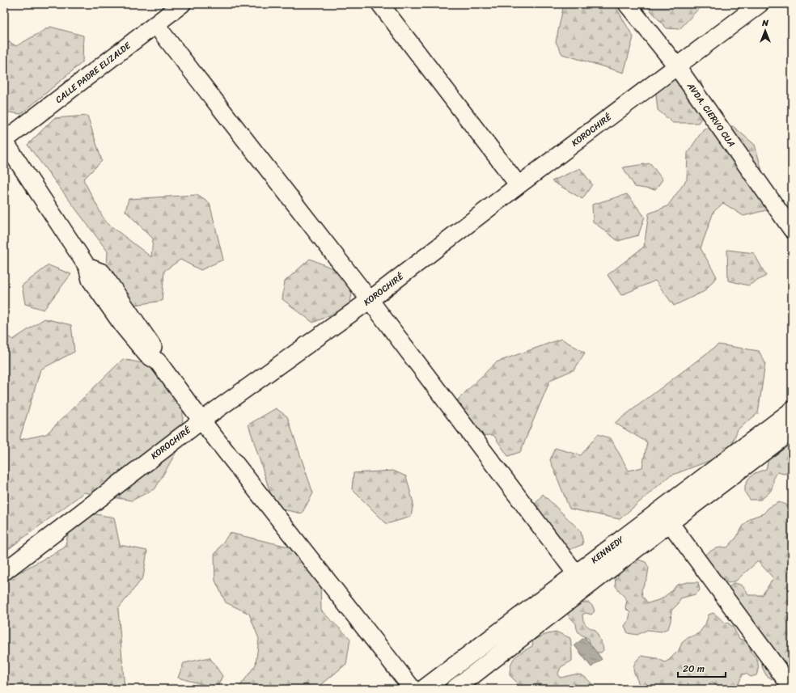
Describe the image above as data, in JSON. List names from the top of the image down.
{
  "streets": {
    "main road": ["KENNEDY"],
    "street": ["CALLE PADRE ELIZALDE", "AVDA. CIERVO CUA", "KOROCHIRÉ"]
  },
  "crossings": [
    ["AVDA. CIERVO CUA", "KOROCHIRÉ"]
  ],
  "scale_bar": "20 m",
  "north": "top"
}
